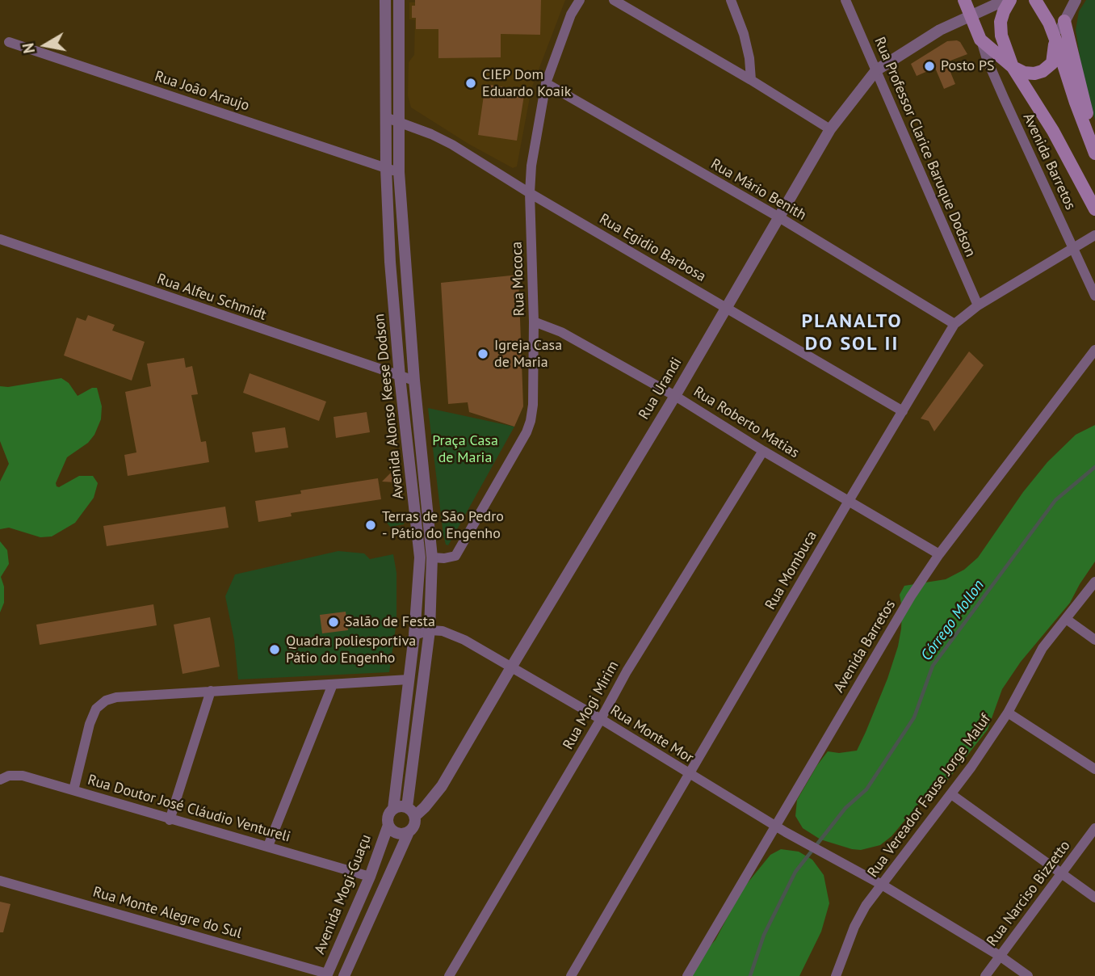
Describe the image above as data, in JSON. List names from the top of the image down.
{
  "streets": {
    "street": [
      "Rua João Araujo",
      "Rua Professor Clarice Baruque Dodson",
      "Avenida Barretos",
      "Rua Mário Benith",
      "Rua Egidio Barbosa",
      "Rua Mococa",
      "Rua Alfeu Schmidt",
      "Rua Urandi",
      "Avenida Alonso Keese Dodson",
      "Rua Roberto Matias",
      "Rua Mombuca",
      "Rua Mogi Mirim",
      "Rua Monte Mor",
      "Rua Vereador Fause Jorge Maluf",
      "Rua Doutor José Cláudio Ventureli",
      "Rua Narciso Bizzetto",
      "Avenida Mogi-Guaçu",
      "Rua Monte Alegre do Sul"
    ]
  },
  "crossings": [
    ["Rua João Araujo", "Avenida Alonso Keese Dodson"],
    ["Rua Professor Clarice Baruque Dodson", "Rua Urandi"],
    ["Rua Professor Clarice Baruque Dodson", "Rua Mombuca"],
    ["Avenida Barretos", "Rua Roberto Matias"],
    ["Avenida Barretos", "Rua Mombuca"],
    ["Avenida Barretos", "Rua Monte Mor"],
    ["Rua Mário Benith", "Rua Mococa"],
    ["Rua Mário Benith", "Rua Urandi"],
    ["Rua Mário Benith", "Rua Mombuca"],
    ["Rua Egidio Barbosa", "Rua Mococa"],
    ["Rua Egidio Barbosa", "Rua Urandi"],
    ["Rua Egidio Barbosa", "Avenida Alonso Keese Dodson"],
    ["Rua Egidio Barbosa", "Rua Mombuca"],
    ["Rua Mococa", "Avenida Alonso Keese Dodson"],
    ["Rua Mococa", "Rua Roberto Matias"],
    ["Rua Alfeu Schmidt", "Avenida Alonso Keese Dodson"],
    ["Rua Urandi", "Avenida Alonso Keese Dodson"],
    ["Rua Urandi", "Rua Roberto Matias"],
    ["Rua Urandi", "Rua Monte Mor"],
    ["Rua Urandi", "Avenida Mogi-Guaçu"],
    ["Avenida Alonso Keese Dodson", "Rua Monte Mor"],
    ["Avenida Alonso Keese Dodson", "Avenida Mogi-Guaçu"],
    ["Rua Roberto Matias", "Rua Mombuca"],
    ["Rua Roberto Matias", "Rua Mogi Mirim"],
    ["Rua Mombuca", "Rua Monte Mor"],
    ["Rua Mogi Mirim", "Rua Monte Mor"],
    ["Rua Monte Mor", "Rua Vereador Fause Jorge Maluf"],
    ["Rua Monte Mor", "Rua Narciso Bizzetto"],
    ["Rua Doutor José Cláudio Ventureli", "Avenida Mogi-Guaçu"],
    ["Avenida Mogi-Guaçu", "Rua Monte Alegre do Sul"]
  ],
  "districts": ["PLANALTO DO SOL II"],
  "water": ["Córrego Mollon"],
  "parks": ["Praça Casa de Maria"],
  "places": [
    "Posto PS",
    "CIEP Dom Eduardo Koaik",
    "Igreja Casa de Maria",
    "Terras de São Pedro - Pátio do Engenho",
    "Salão de Festa",
    "Quadra poliesportiva Pátio do Engenho"
  ],
  "north": "left"
}
